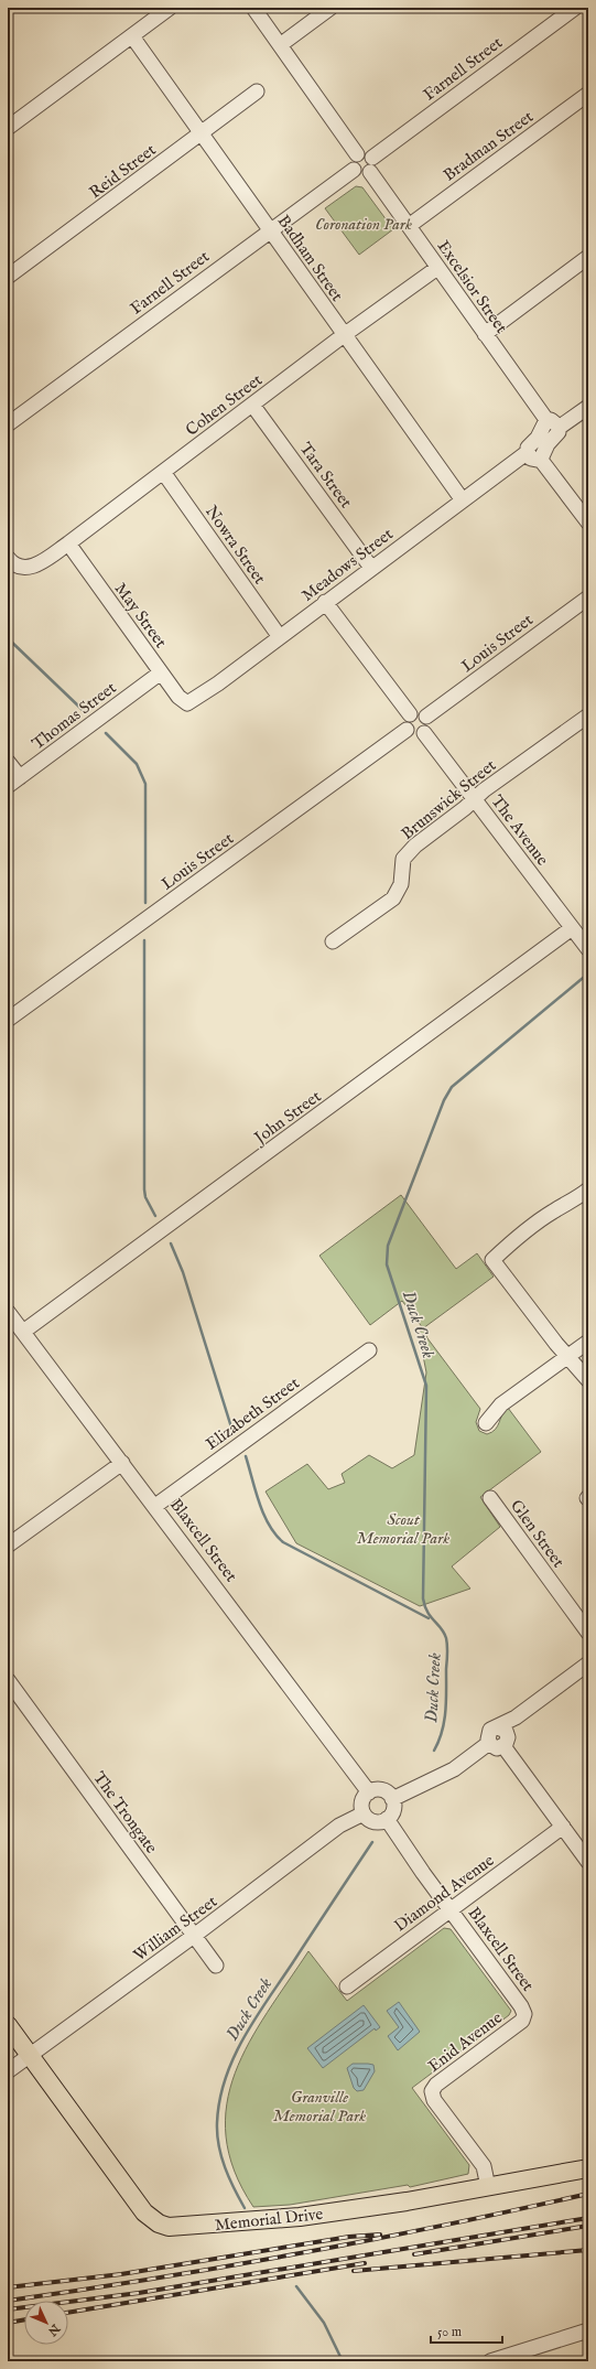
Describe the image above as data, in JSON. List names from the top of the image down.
{
  "streets": {
    "main road": ["Memorial Drive"],
    "street": [
      "Farnell Street",
      "Bradman Street",
      "Reid Street",
      "Badham Street",
      "Excelsior Street",
      "Cohen Street",
      "Tara Street",
      "Nowra Street",
      "Meadows Street",
      "May Street",
      "Louis Street",
      "Thomas Street",
      "Brunswick Street",
      "The Avenue",
      "John Street",
      "Elizabeth Street",
      "Glen Street",
      "Blaxcell Street",
      "The Trongate",
      "Diamond Avenue",
      "William Street",
      "Enid Avenue"
    ]
  },
  "crossings": [
    ["Farnell Street", "Badham Street"],
    ["Farnell Street", "Excelsior Street"],
    ["Bradman Street", "Excelsior Street"],
    ["Reid Street", "Badham Street"],
    ["Badham Street", "Cohen Street"],
    ["Badham Street", "Meadows Street"],
    ["Excelsior Street", "Cohen Street"],
    ["Excelsior Street", "Meadows Street"],
    ["Cohen Street", "Tara Street"],
    ["Cohen Street", "Nowra Street"],
    ["Cohen Street", "May Street"],
    ["Tara Street", "Meadows Street"],
    ["Nowra Street", "Meadows Street"],
    ["Meadows Street", "May Street"],
    ["May Street", "Thomas Street"],
    ["Louis Street", "The Avenue"],
    ["Brunswick Street", "The Avenue"],
    ["The Avenue", "John Street"],
    ["John Street", "Blaxcell Street"],
    ["Elizabeth Street", "Blaxcell Street"],
    ["Blaxcell Street", "Diamond Avenue"],
    ["Blaxcell Street", "William Street"],
    ["Blaxcell Street", "Enid Avenue"],
    ["The Trongate", "William Street"],
    ["William Street", "Memorial Drive"],
    ["Enid Avenue", "Memorial Drive"]
  ],
  "water": ["Duck Creek"],
  "parks": ["Coronation Park", "Scout Memorial Park", "Granville Memorial Park"],
  "scale_bar": "50 m",
  "north": "bottom right"
}
